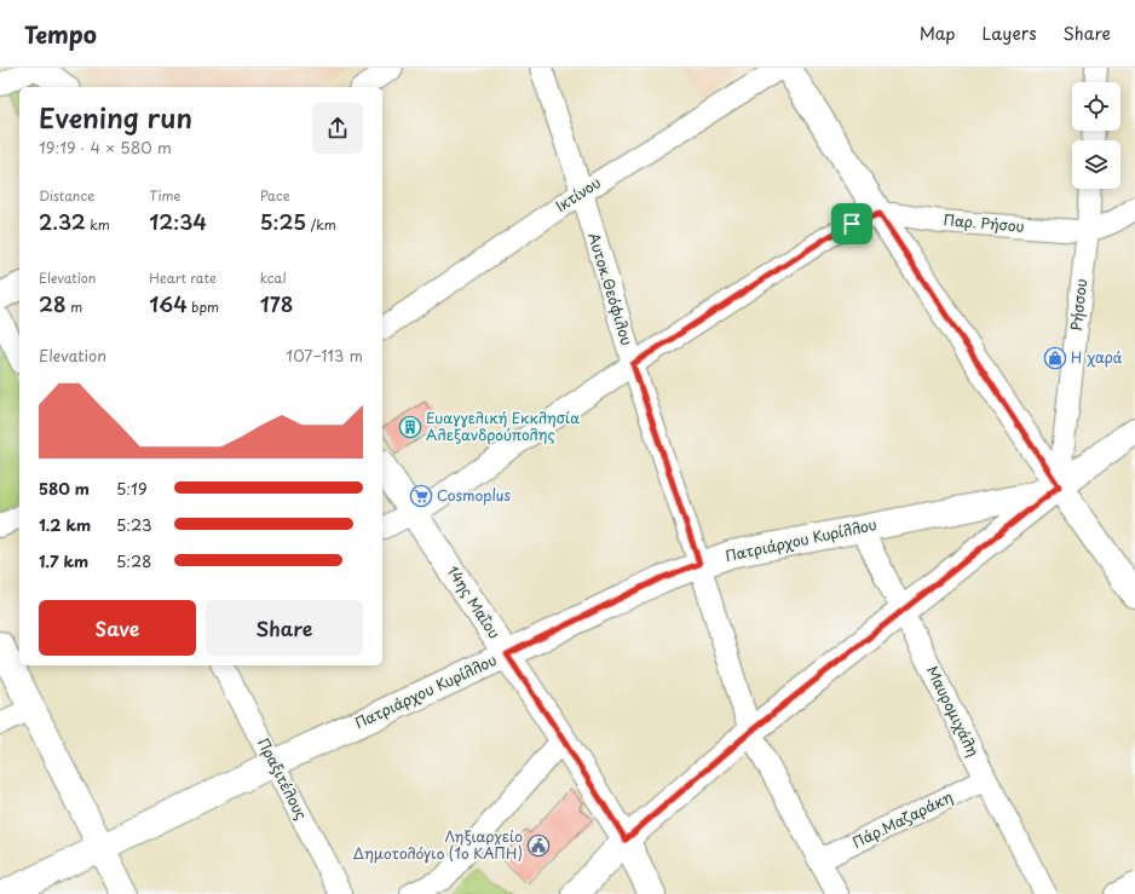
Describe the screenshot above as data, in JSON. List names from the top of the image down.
{
  "streets": {
    "street": [
      "Ικτίνου",
      "Παρ. Ρήσου",
      "Αυτοκ.Θεόφιλου",
      "Ρήσσου",
      "Πατριάρχου Κυρίλλου",
      "14ης Μαΐου",
      "Μαυρομιχάλη",
      "Πραξιτέλους",
      "Πάρ.Μαζαράκη"
    ]
  },
  "crossings": [
    ["Ικτίνου", "Αυτοκ.Θεόφιλου"],
    ["Παρ. Ρήσου", "Ρήσσου"],
    ["Αυτοκ.Θεόφιλου", "Πατριάρχου Κυρίλλου"],
    ["Αυτοκ.Θεόφιλου", "Πάρ.Μαζαράκη"],
    ["Ρήσσου", "Πατριάρχου Κυρίλλου"],
    ["Πατριάρχου Κυρίλλου", "14ης Μαΐου"],
    ["Πατριάρχου Κυρίλλου", "Μαυρομιχάλη"],
    ["Πατριάρχου Κυρίλλου", "Πραξιτέλους"],
    ["Μαυρομιχάλη", "Πάρ.Μαζαράκη"]
  ],
  "places": {
    "shop": ["Η χαρά"],
    "building": ["Ευαγγελική Εκκλησία Αλεξανδρούπολης"],
    "supermarket": ["Cosmoplus"],
    "public building": ["Ληξιαρχείο Δημοτολόγιο (1ο ΚΑΠΗ)"]
  },
  "page": {
    "header": "Tempo",
    "nav": ["Map", "Layers", "Share"],
    "heading": ["Evening run", "19:19 · 4 × 580 m"],
    "stats": [
      ["Distance", "2.32 km"],
      ["Time", "12:34"],
      ["Pace", "5:25 /km"],
      ["Elevation", "28 m"],
      ["Heart rate", "164 bpm"],
      ["kcal", "178"]
    ],
    "chart": ["Elevation", "107–113 m"],
    "list": [
      {
        "name": "580 m",
        "note": "5:19"
      },
      {
        "name": "1.2 km",
        "note": "5:23"
      },
      {
        "name": "1.7 km",
        "note": "5:28"
      }
    ],
    "buttons": ["Save", "Share"]
  }
}
